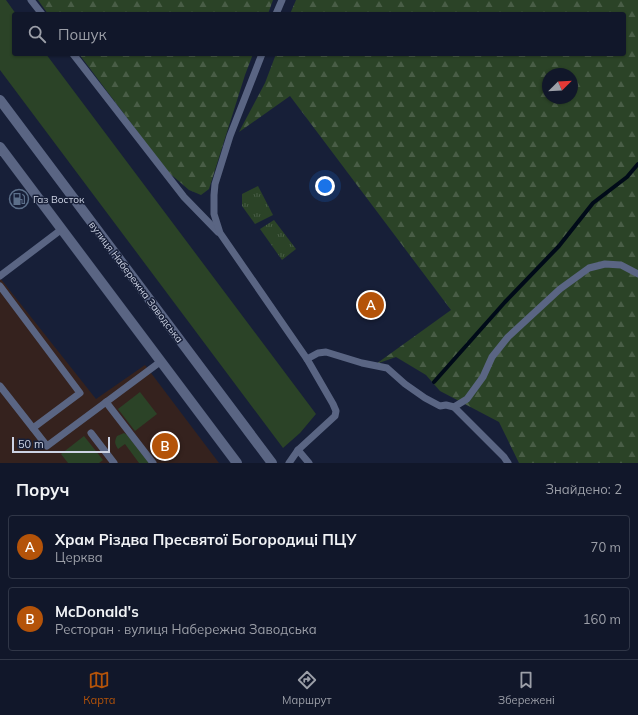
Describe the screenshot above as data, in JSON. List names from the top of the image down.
{
  "streets": {
    "main road": ["вулиця Набережна Заводська"]
  },
  "places": {
    "fuel station": ["Газ Восток"]
  },
  "scale_bar": "50 m",
  "north": "top right",
  "page": {
    "search": "Пошук",
    "pins": ["A", "B"],
    "scale": "50 m",
    "heading": ["Поруч", "Знайдено: 2"],
    "list": [
      {
        "mark": "A",
        "name": "Храм Різдва Пресвятої Богородиці ПЦУ",
        "note": "Церква",
        "value": "70 m"
      },
      {
        "mark": "B",
        "name": "McDonald's",
        "note": "Ресторан · вулиця Набережна Заводська",
        "value": "160 m"
      }
    ],
    "nav": ["Карта", "Маршрут", "Збережені"]
  }
}
